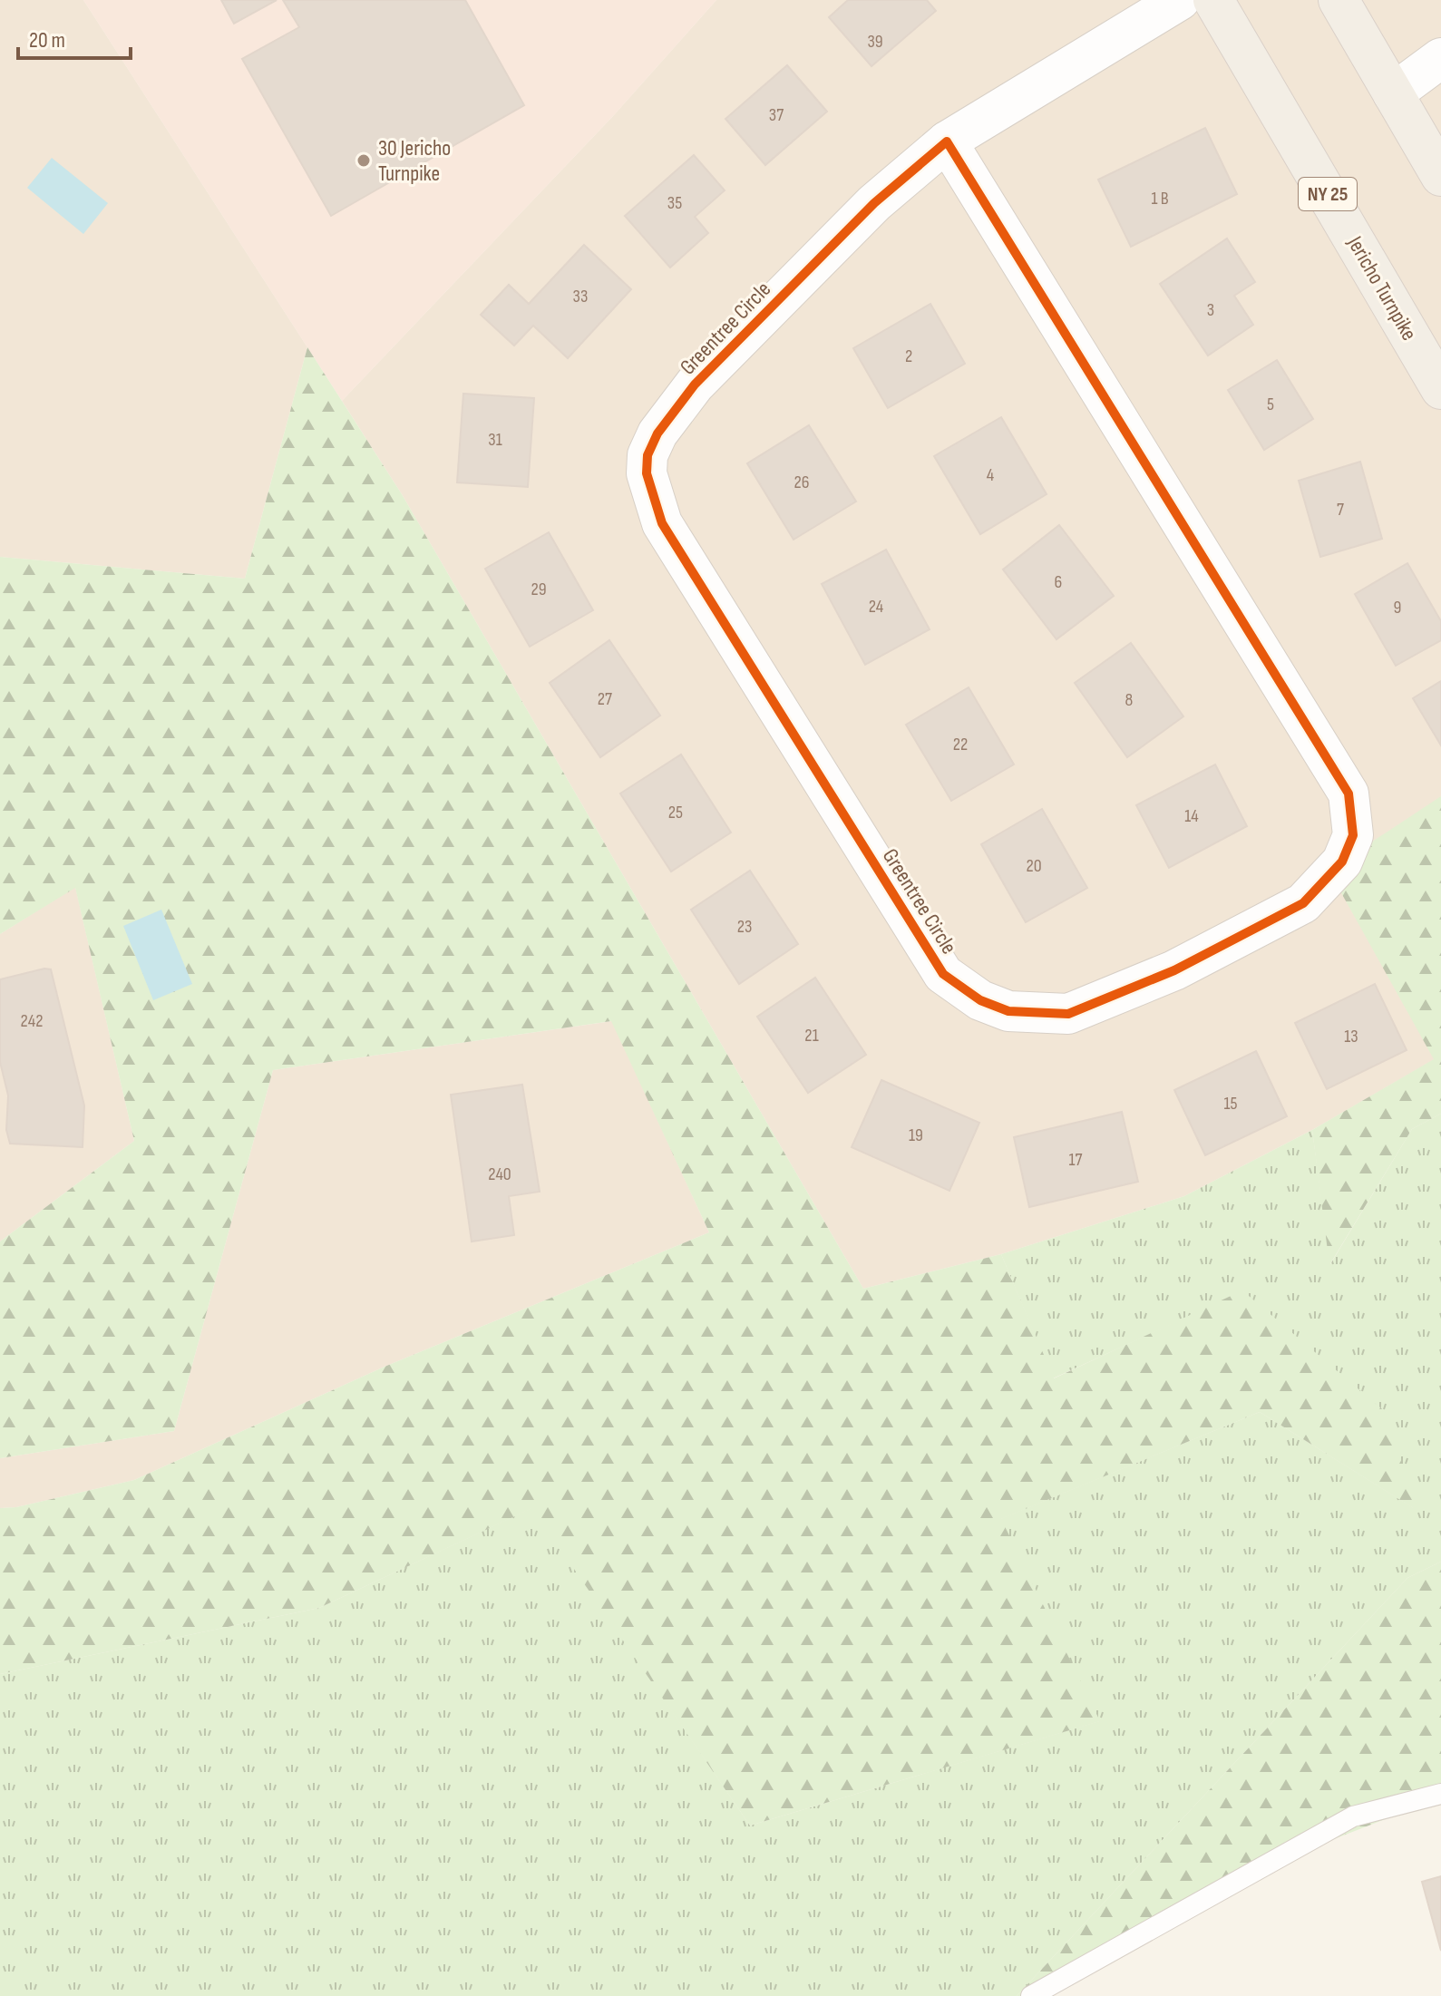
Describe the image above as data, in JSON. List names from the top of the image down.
{
  "streets": {
    "main road": ["NY 25", "Jericho Turnpike"],
    "street": ["Greentree Circle"]
  },
  "places": ["30 Jericho Turnpike"],
  "house_numbers": [
    "39",
    "37",
    "1 B",
    "35",
    "33",
    "3",
    "2",
    "5",
    "31",
    "4",
    "26",
    "7",
    "6",
    "29",
    "24",
    "9",
    "27",
    "8",
    "22",
    "25",
    "14",
    "20",
    "23",
    "242",
    "21",
    "13",
    "15",
    "19",
    "17",
    "240"
  ],
  "scale_bar": "20 m"
}
